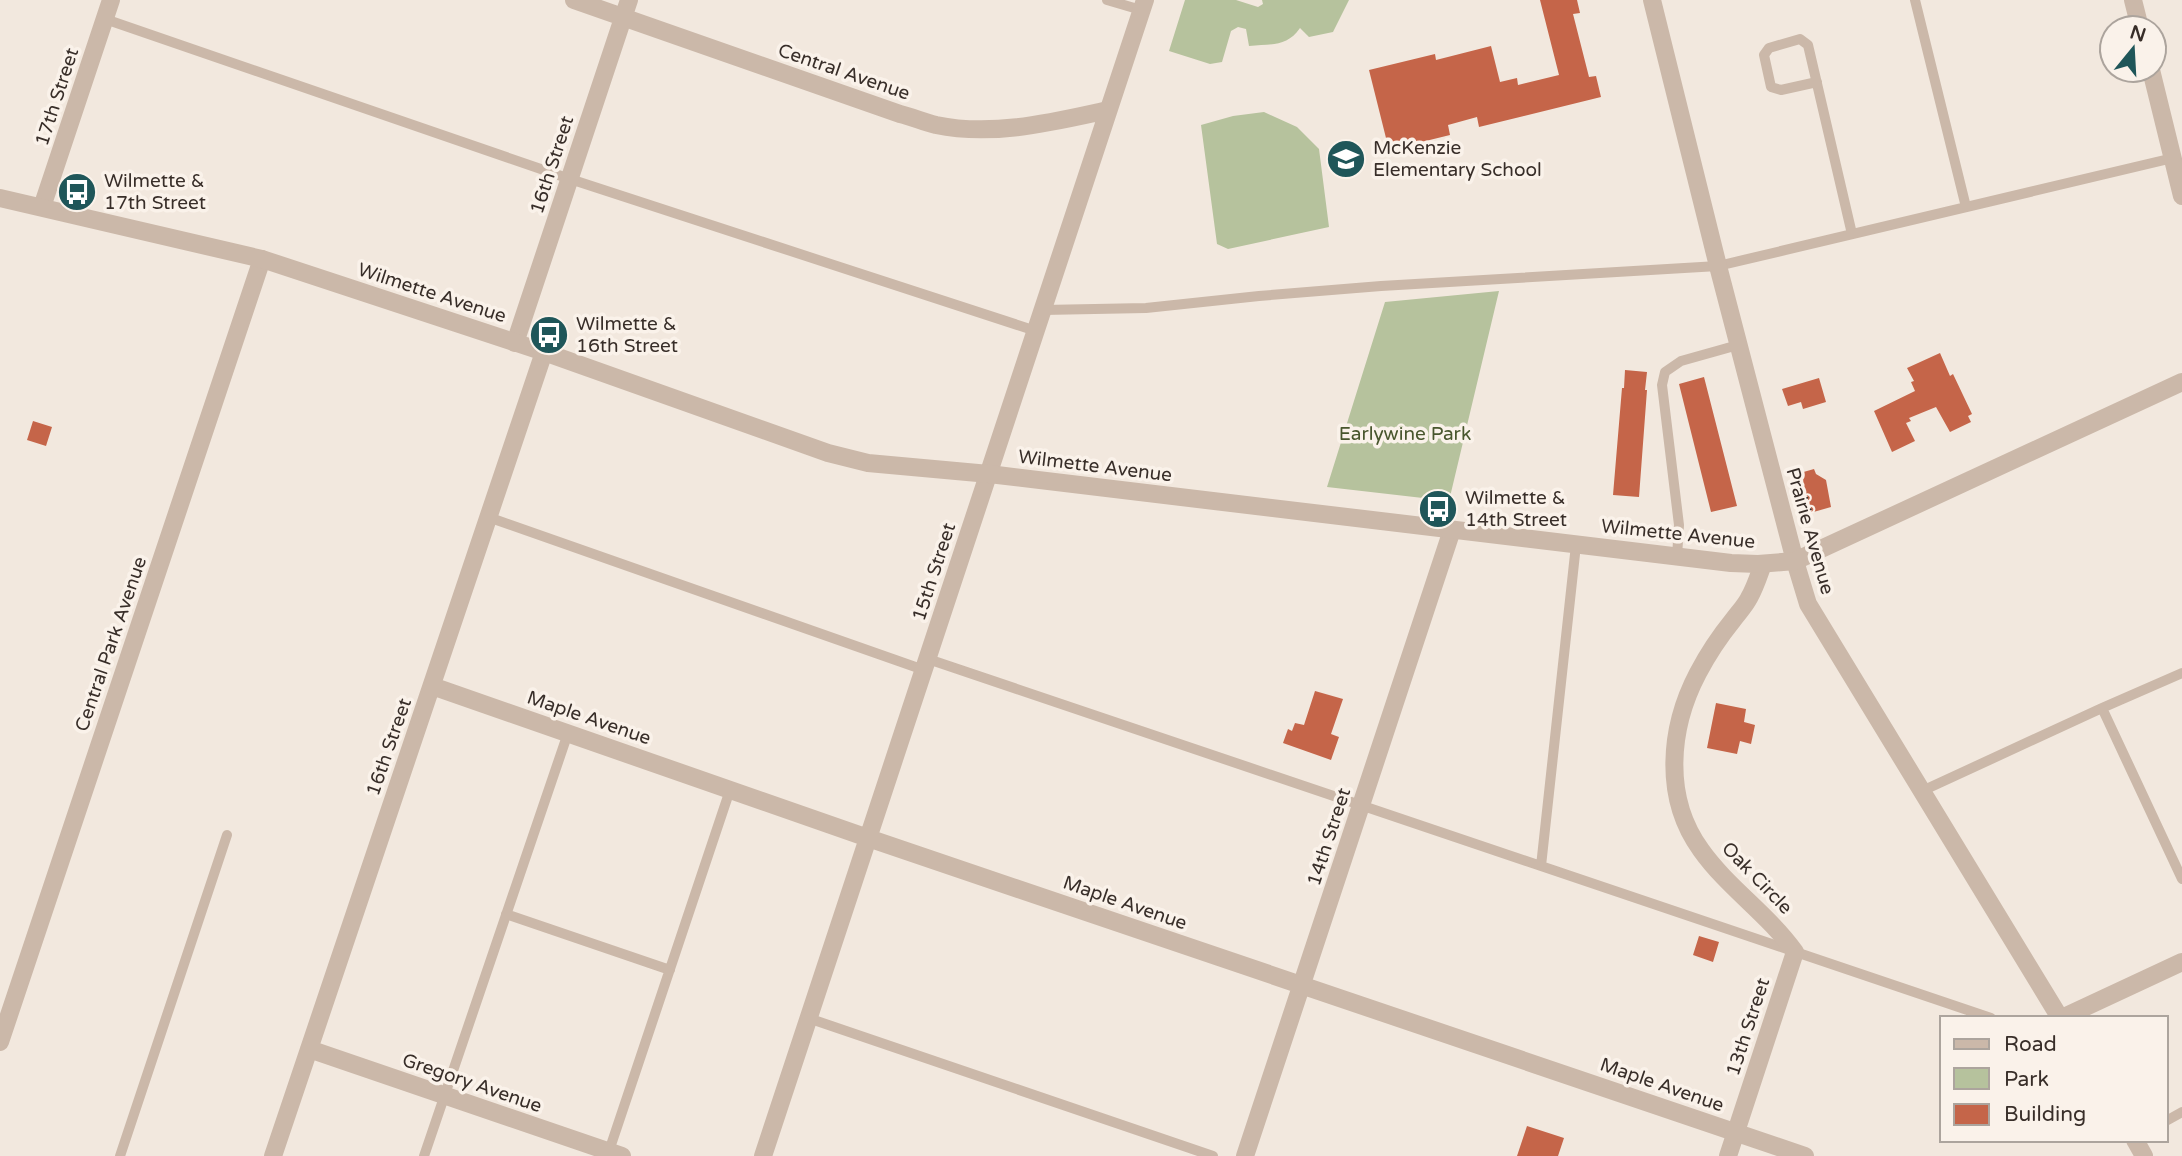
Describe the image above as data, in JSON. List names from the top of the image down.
{
  "streets": {
    "street": [
      "Central Avenue",
      "17th Street",
      "16th Street",
      "Wilmette Avenue",
      "Prairie Avenue",
      "15th Street",
      "Central Park Avenue",
      "Maple Avenue",
      "14th Street",
      "Oak Circle",
      "13th Street",
      "Gregory Avenue"
    ]
  },
  "crossings": [
    ["Central Avenue", "16th Street"],
    ["Central Avenue", "15th Street"],
    ["17th Street", "Wilmette Avenue"],
    ["16th Street", "Wilmette Avenue"],
    ["16th Street", "Maple Avenue"],
    ["16th Street", "Gregory Avenue"],
    ["Wilmette Avenue", "Prairie Avenue"],
    ["Wilmette Avenue", "15th Street"],
    ["Wilmette Avenue", "Central Park Avenue"],
    ["Wilmette Avenue", "14th Street"],
    ["Wilmette Avenue", "Oak Circle"],
    ["15th Street", "Maple Avenue"],
    ["Maple Avenue", "14th Street"],
    ["Maple Avenue", "13th Street"],
    ["Oak Circle", "13th Street"]
  ],
  "parks": ["Earlywine Park"],
  "places": {
    "school or university": ["McKenzie Elementary School"],
    "bus stop": ["Wilmette & 17th Street", "Wilmette & 16th Street", "Wilmette & 14th Street"]
  },
  "legend": ["Road", "Park", "Building"],
  "north": "top"
}
